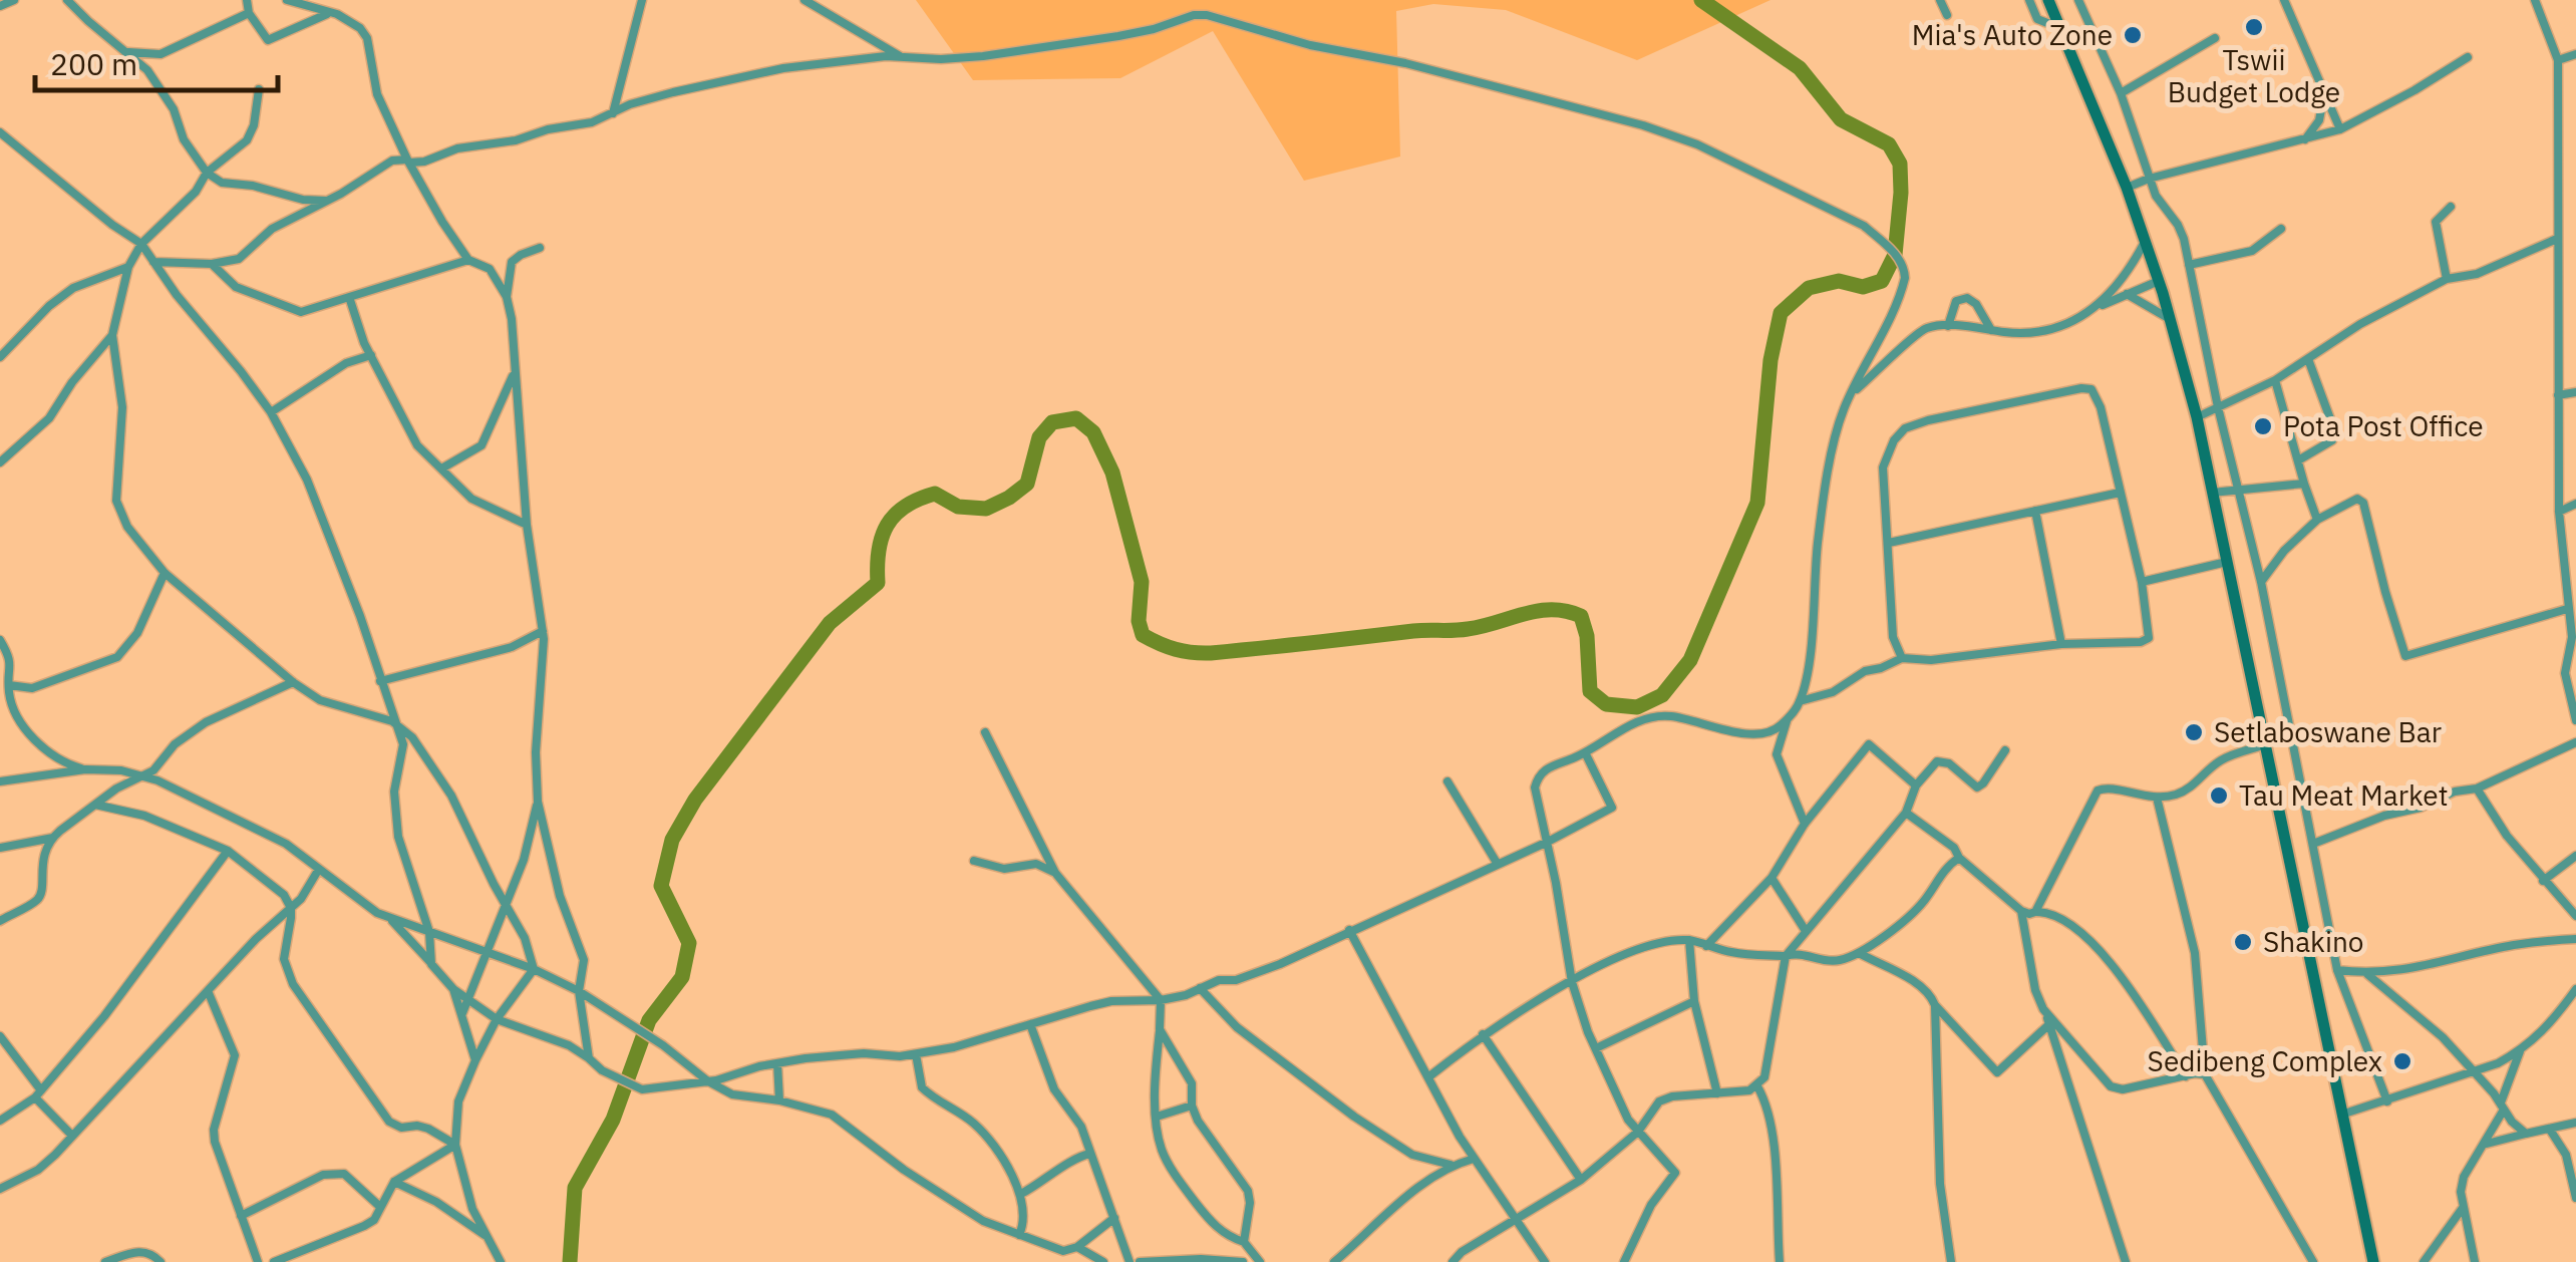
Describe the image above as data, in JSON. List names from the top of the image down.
{
  "places": [
    "Tswii Budget Lodge",
    "Mia's Auto Zone",
    "Pota Post Office",
    "Setlaboswane Bar",
    "Tau Meat Market",
    "Shakino",
    "Sedibeng Complex"
  ],
  "scale_bar": "200 m"
}
